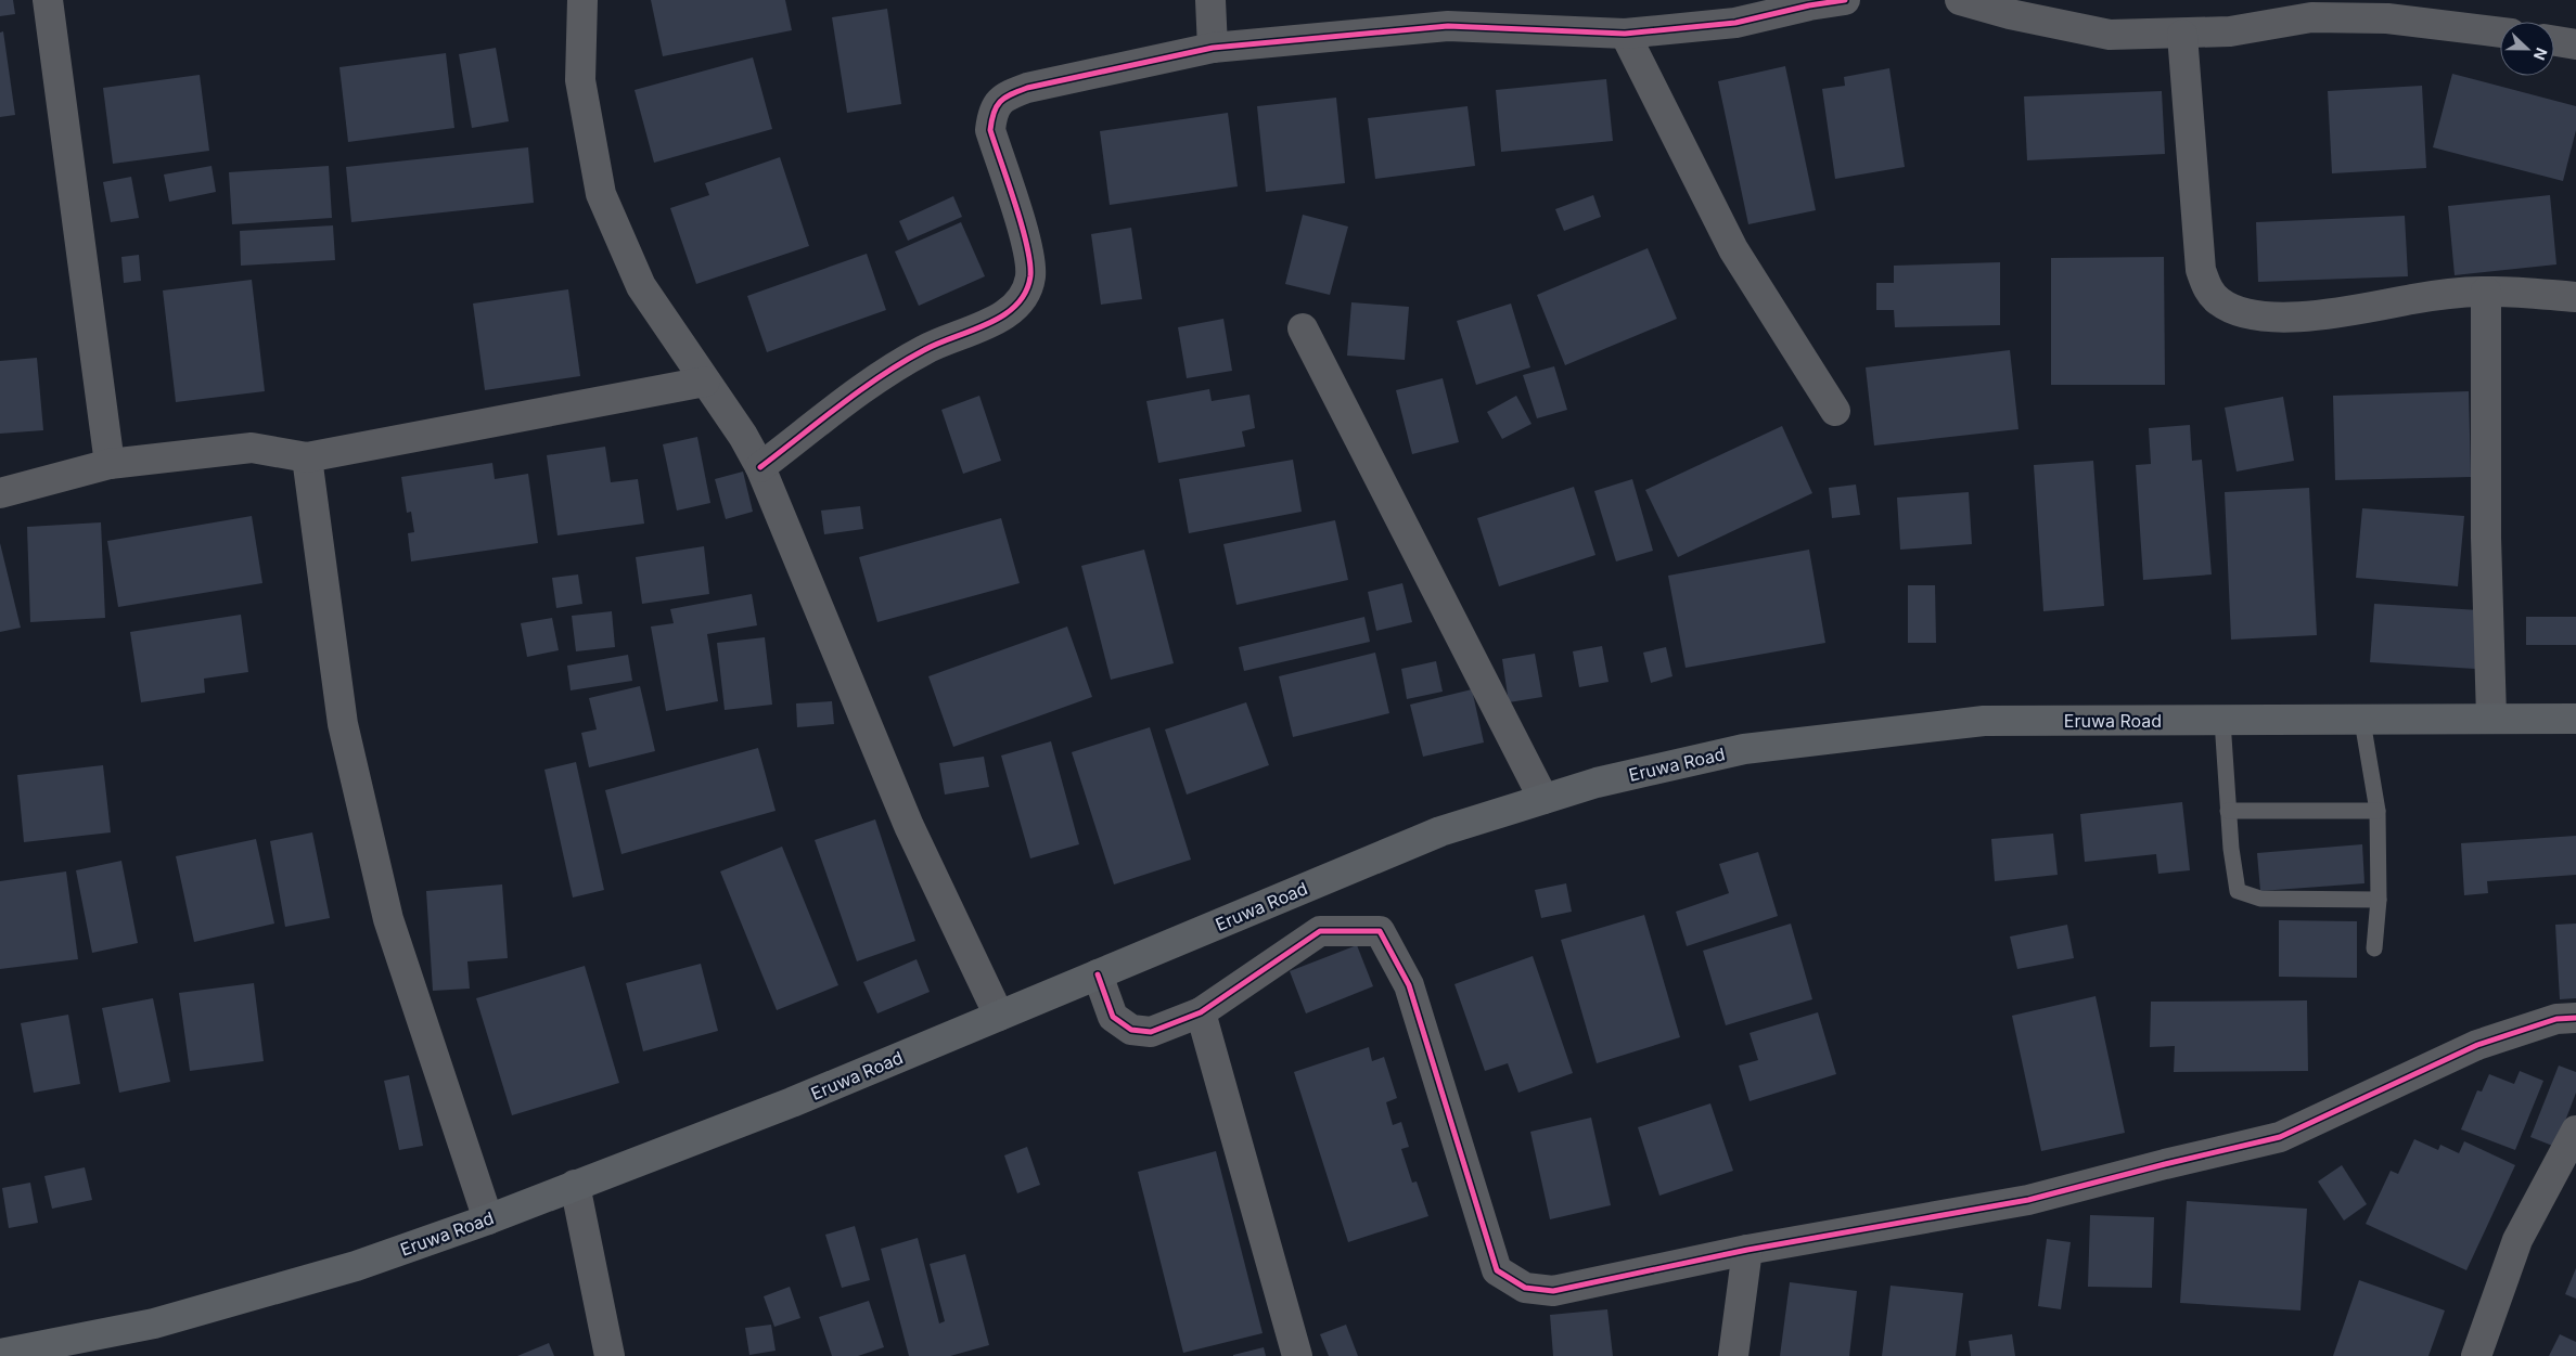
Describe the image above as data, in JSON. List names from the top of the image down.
{
  "streets": {
    "main road": ["Eruwa Road"]
  },
  "north": "right"
}
